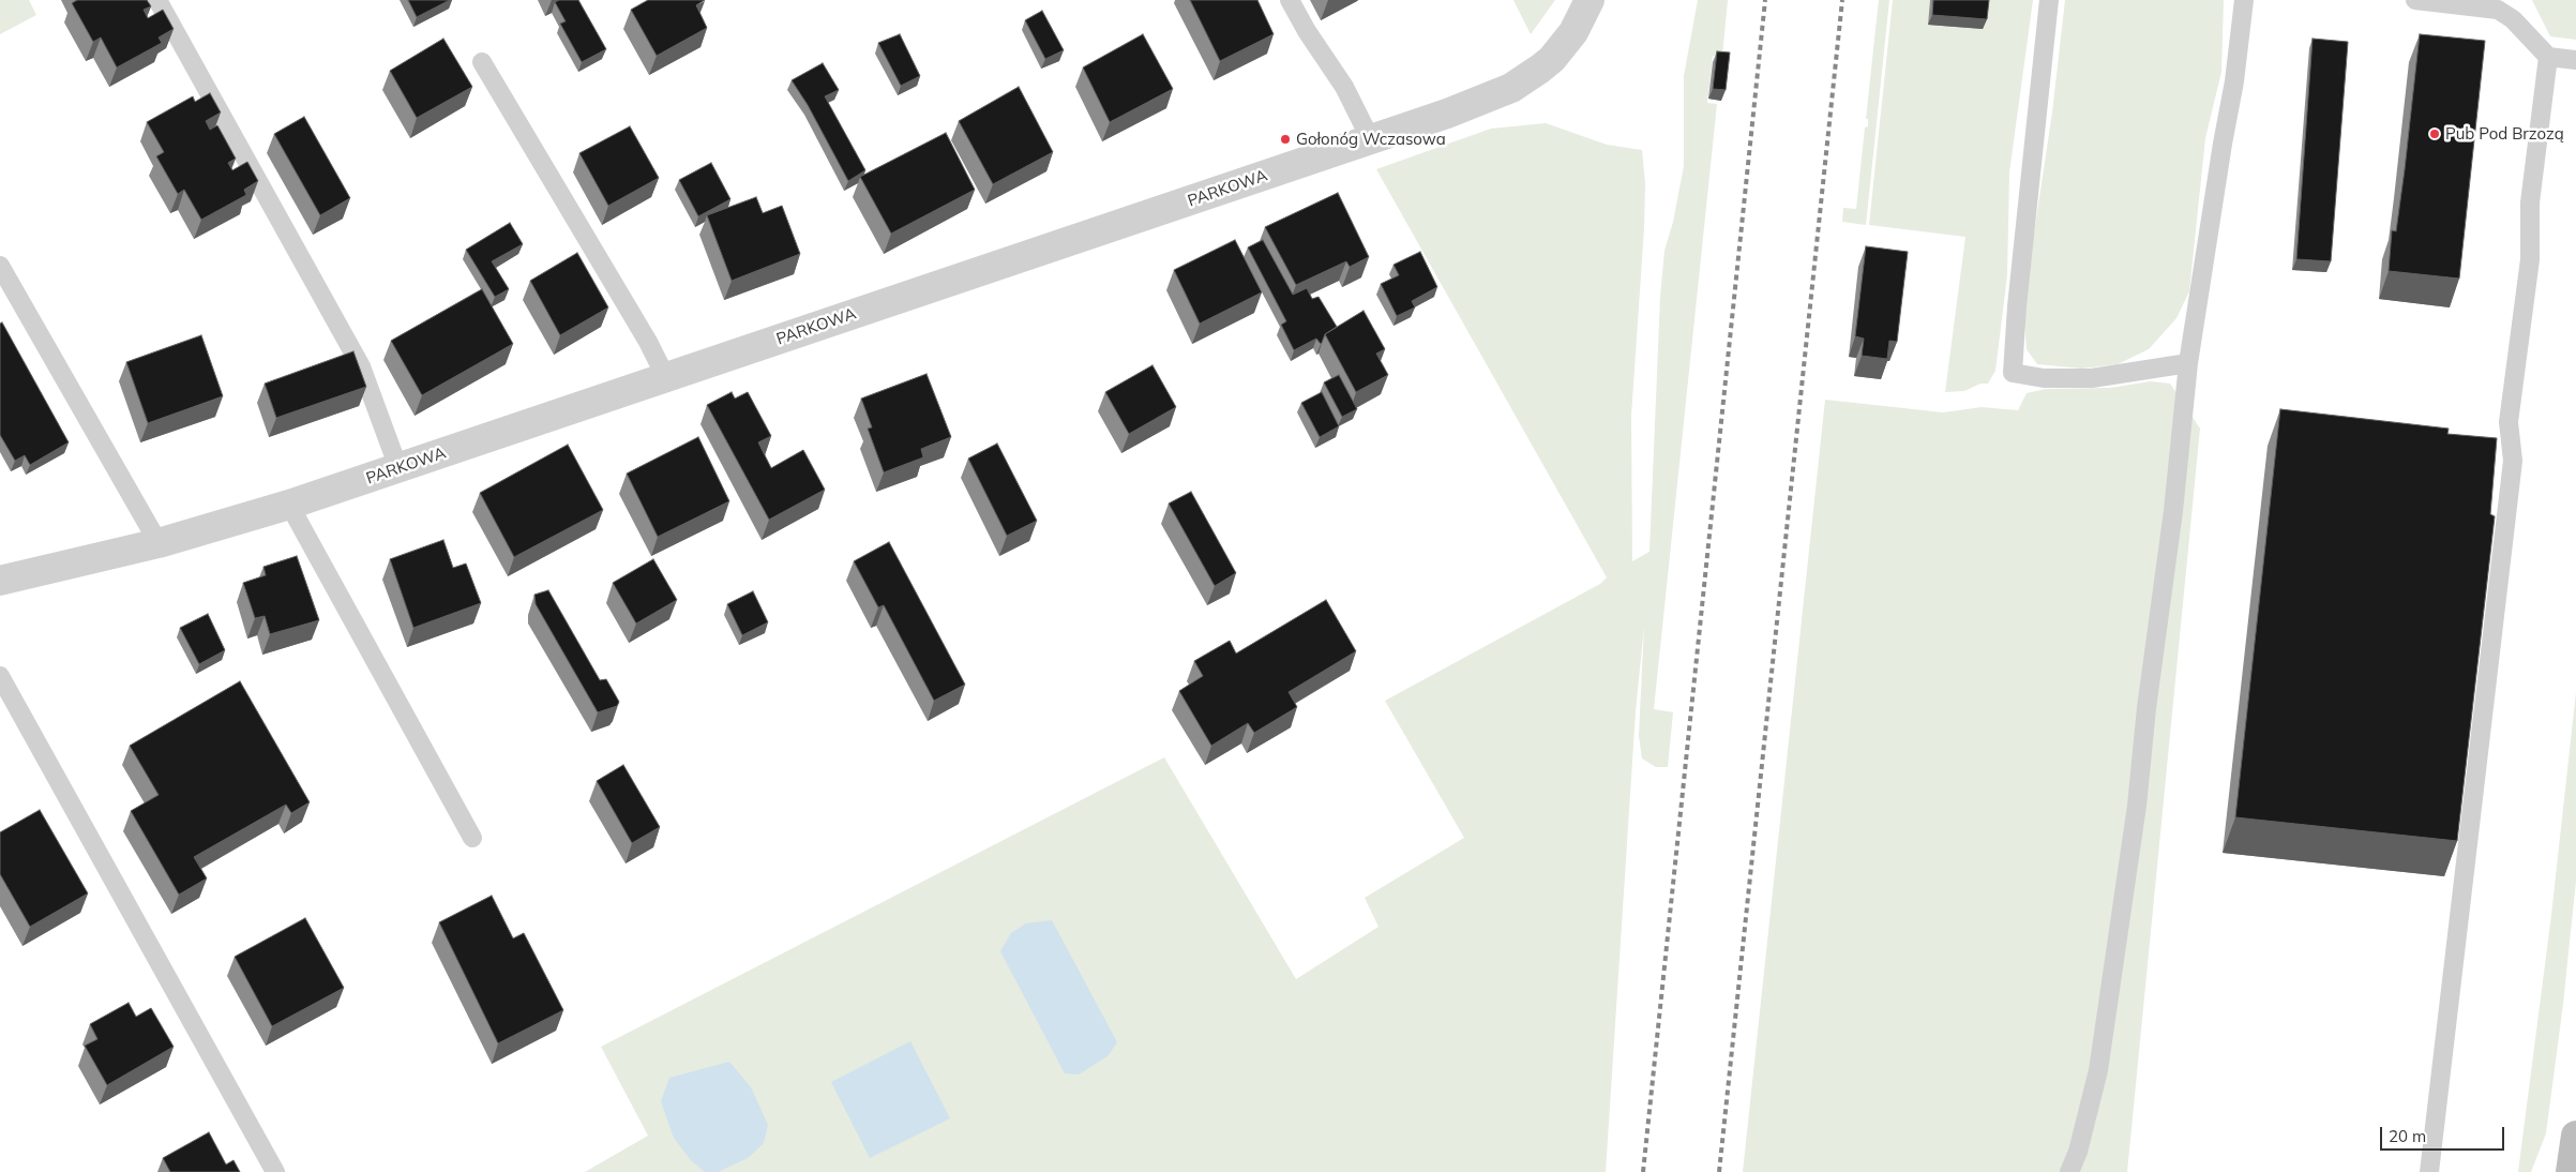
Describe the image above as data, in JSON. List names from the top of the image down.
{
  "streets": {
    "street": ["PARKOWA"]
  },
  "places": ["Pub Pod Brzozą", "Gołonóg Wczasowa"],
  "scale_bar": "20 m"
}
